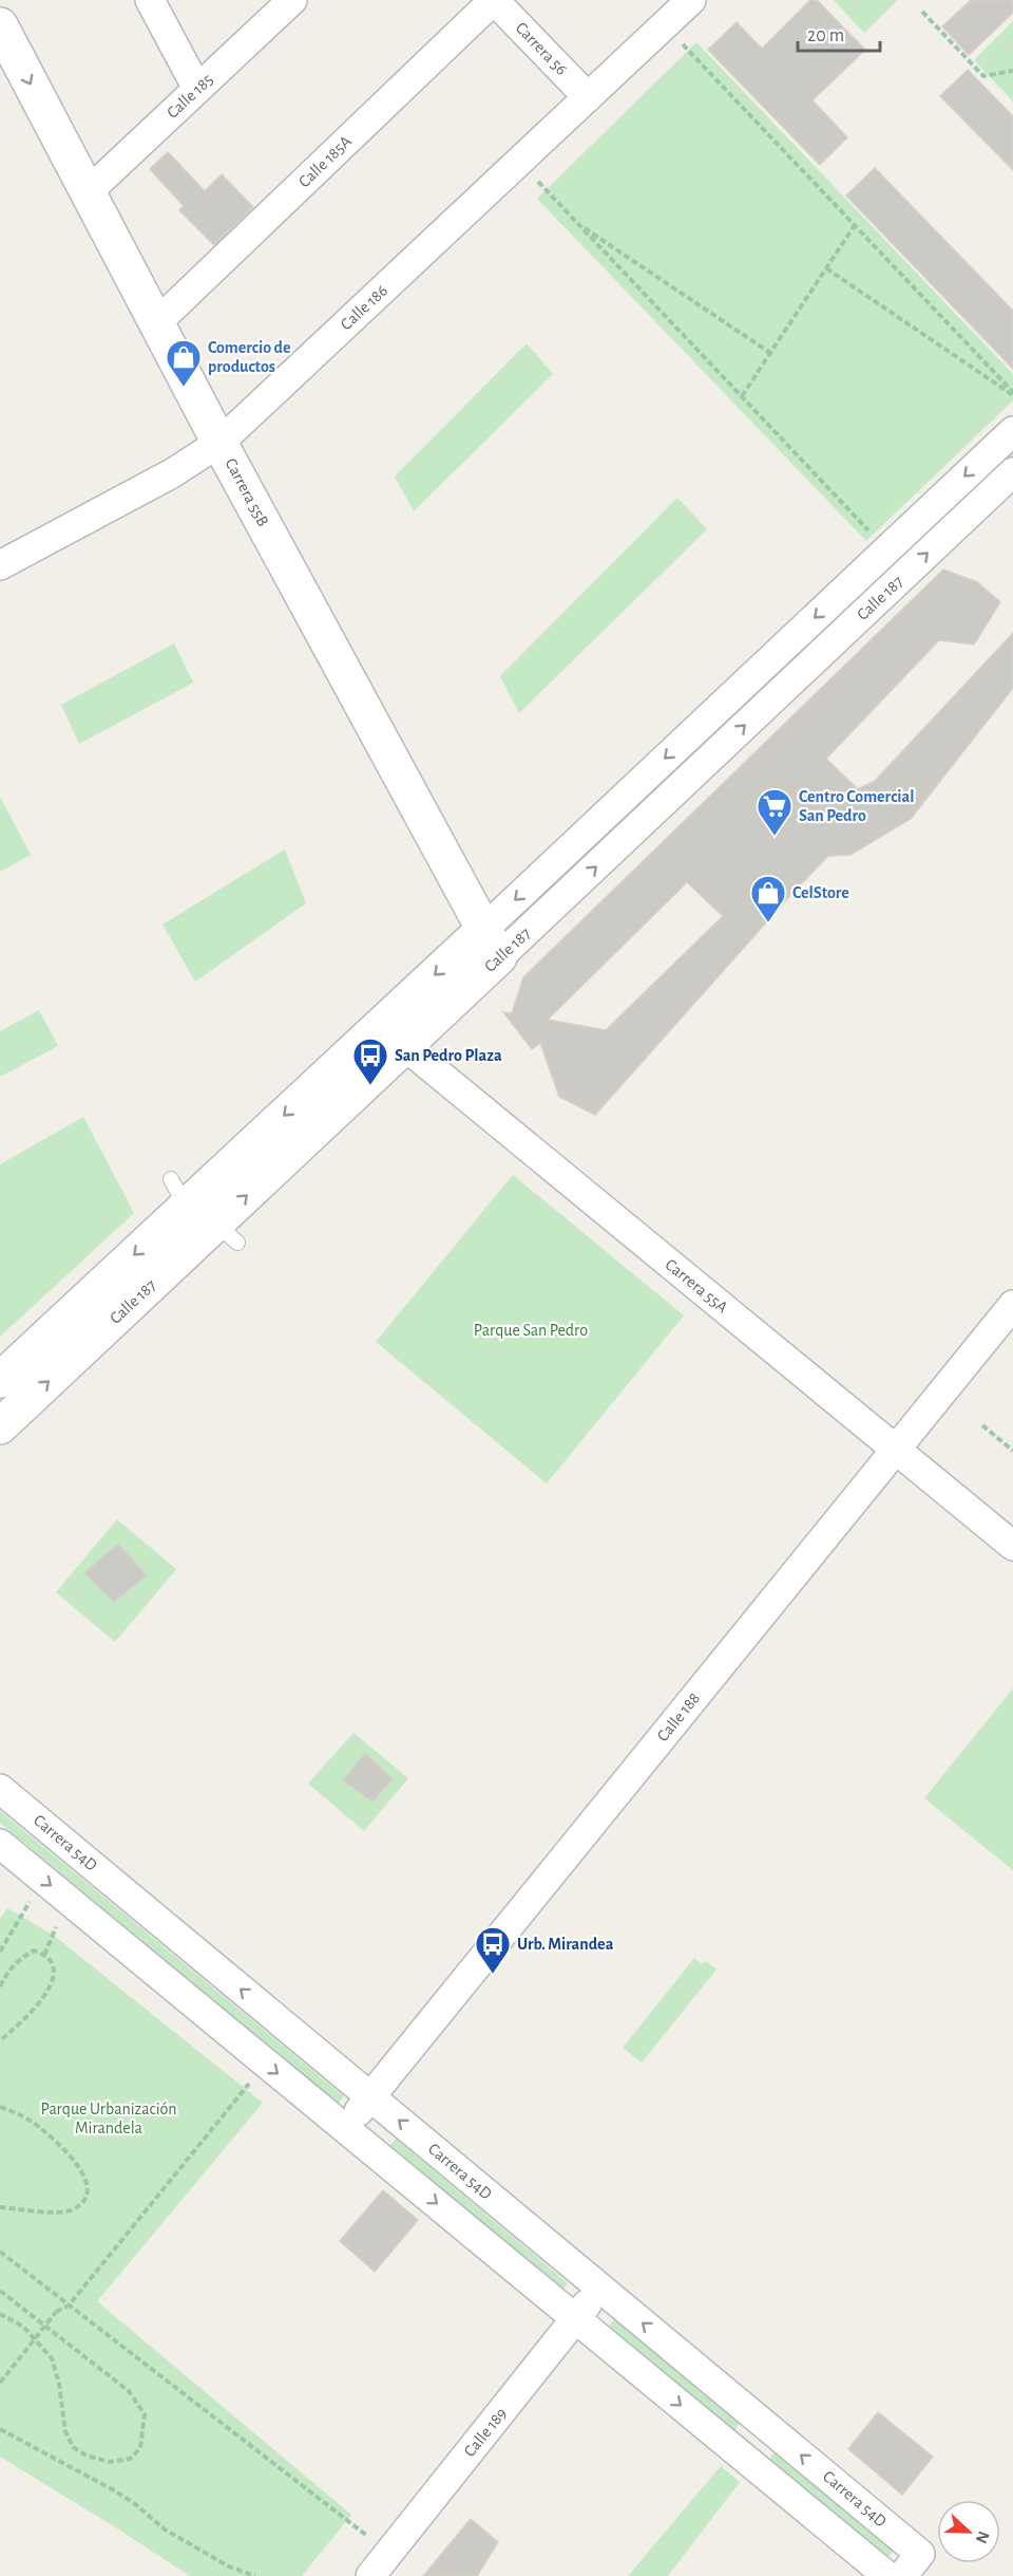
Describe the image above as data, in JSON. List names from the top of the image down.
{
  "streets": {
    "street": [
      "Carrera 56",
      "Calle 185",
      "Calle 185A",
      "Calle 186",
      "Carrera 55B",
      "Calle 187",
      "Carrera 55A",
      "Calle 188",
      "Carrera 54D",
      "Calle 189"
    ]
  },
  "crossings": [
    ["Carrera 56", "Calle 185A"],
    ["Carrera 56", "Calle 186"],
    ["Calle 185", "Carrera 55B"],
    ["Calle 185A", "Carrera 55B"],
    ["Calle 186", "Carrera 55B"],
    ["Carrera 55B", "Calle 187"],
    ["Calle 187", "Carrera 55A"],
    ["Carrera 55A", "Calle 188"],
    ["Calle 188", "Carrera 54D"],
    ["Carrera 54D", "Calle 189"]
  ],
  "parks": ["Parque San Pedro", "Parque Urbanización Mirandela"],
  "places": {
    "shop": ["Comercio de productos", "CelStore"],
    "supermarket": ["Centro Comercial San Pedro"],
    "bus stop": ["San Pedro Plaza", "Urb. Mirandea"]
  },
  "scale_bar": "20 m",
  "north": "right"
}
